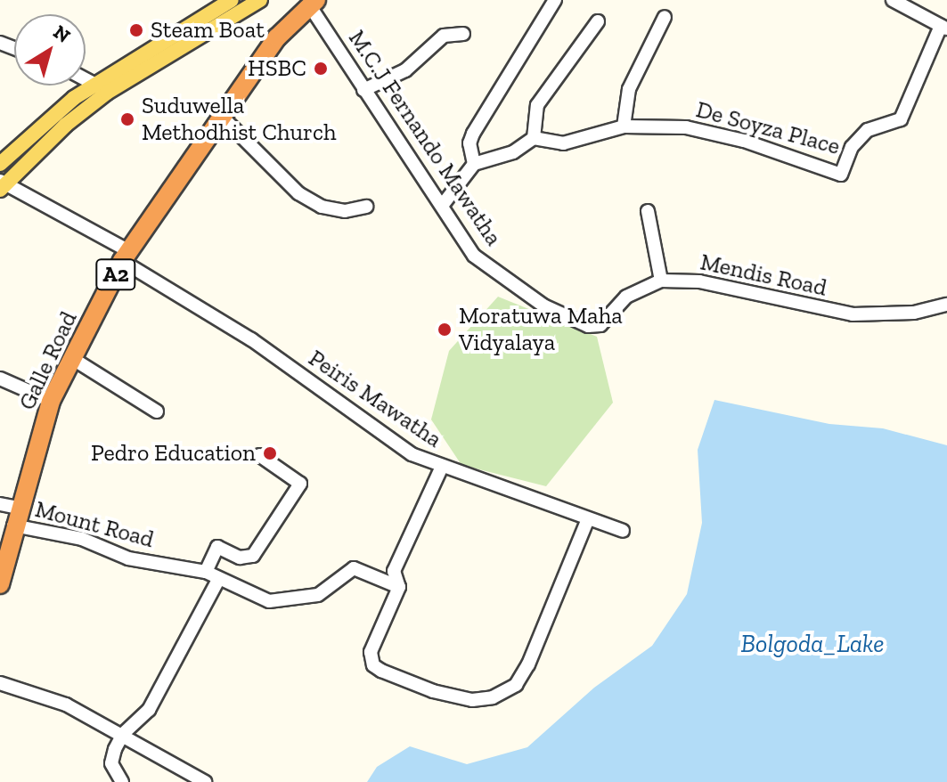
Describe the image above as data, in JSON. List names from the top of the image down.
{
  "streets": {
    "highway": ["A2", "Galle Road"],
    "street": [
      "De Soyza Place",
      "M.C.J Fernando Mawatha",
      "Mendis Road",
      "Peiris Mawatha",
      "Mount Road"
    ]
  },
  "crossings": [
    ["M.C.J Fernando Mawatha", "Mendis Road"],
    ["M.C.J Fernando Mawatha", "Galle Road"],
    ["Galle Road", "Peiris Mawatha"],
    ["Galle Road", "Mount Road"]
  ],
  "water": ["Bolgoda_Lake"],
  "places": [
    "Steam Boat",
    "HSBC",
    "Suduwella Methodhist Church",
    "Moratuwa Maha Vidyalaya",
    "Pedro Education"
  ],
  "north": "top right"
}
